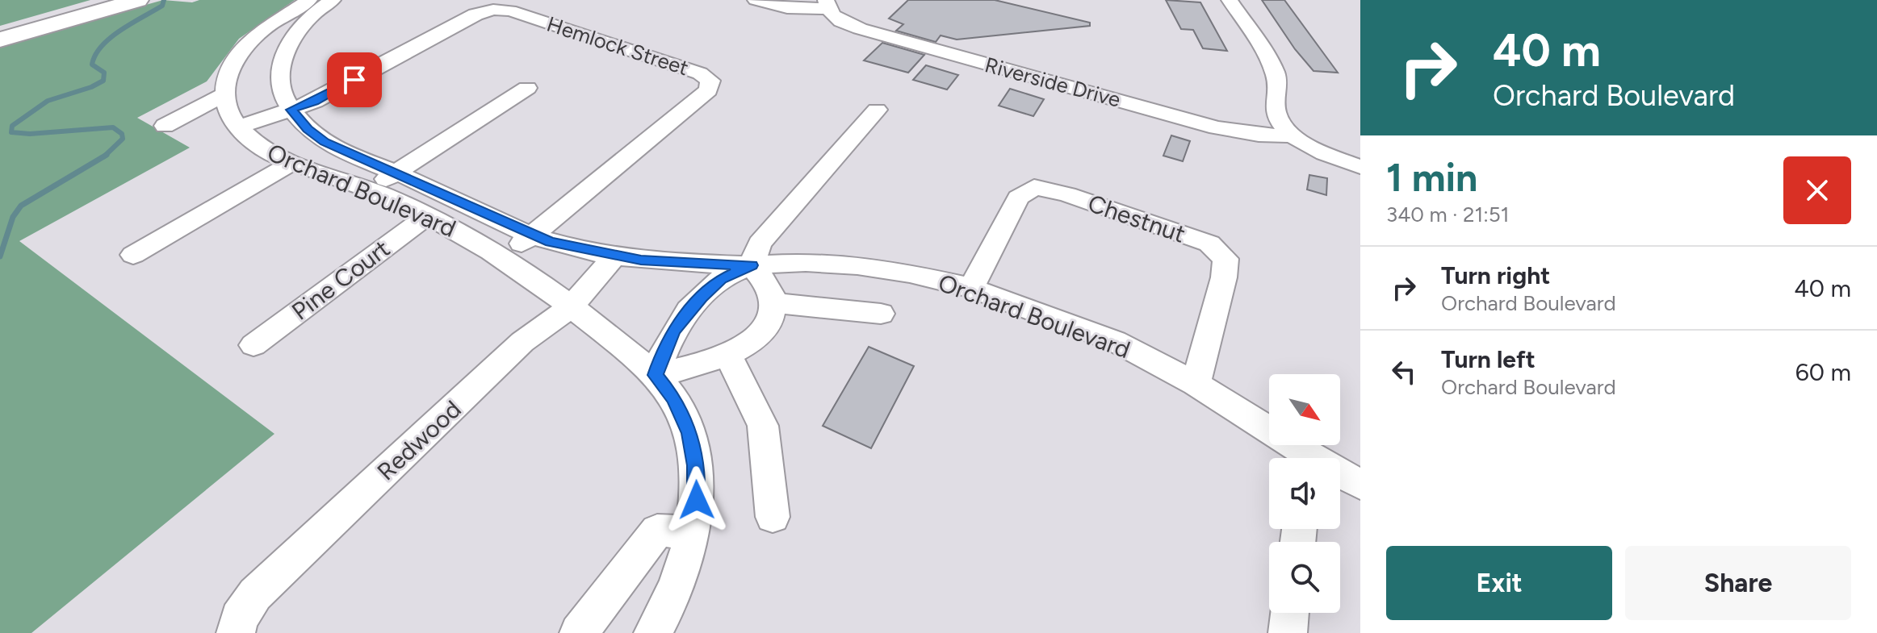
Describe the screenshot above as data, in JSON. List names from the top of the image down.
{
  "streets": {
    "street": [
      "Hemlock Street",
      "Riverside Drive",
      "Orchard Boulevard",
      "Chestnut",
      "Pine Court",
      "Redwood"
    ]
  },
  "crossings": [
    ["Hemlock Street", "Orchard Boulevard"],
    ["Orchard Boulevard", "Chestnut"],
    ["Orchard Boulevard", "Pine Court"],
    ["Orchard Boulevard", "Redwood"]
  ],
  "north": "bottom right",
  "page": {
    "turn": ["40 m", "Orchard Boulevard"],
    "heading": ["1 min", "340 m · 21:51"],
    "list": [
      {
        "name": "Turn right",
        "note": "Orchard Boulevard",
        "value": "40 m"
      },
      {
        "name": "Turn left",
        "note": "Orchard Boulevard",
        "value": "60 m"
      }
    ],
    "buttons": ["Exit", "Share"]
  }
}
